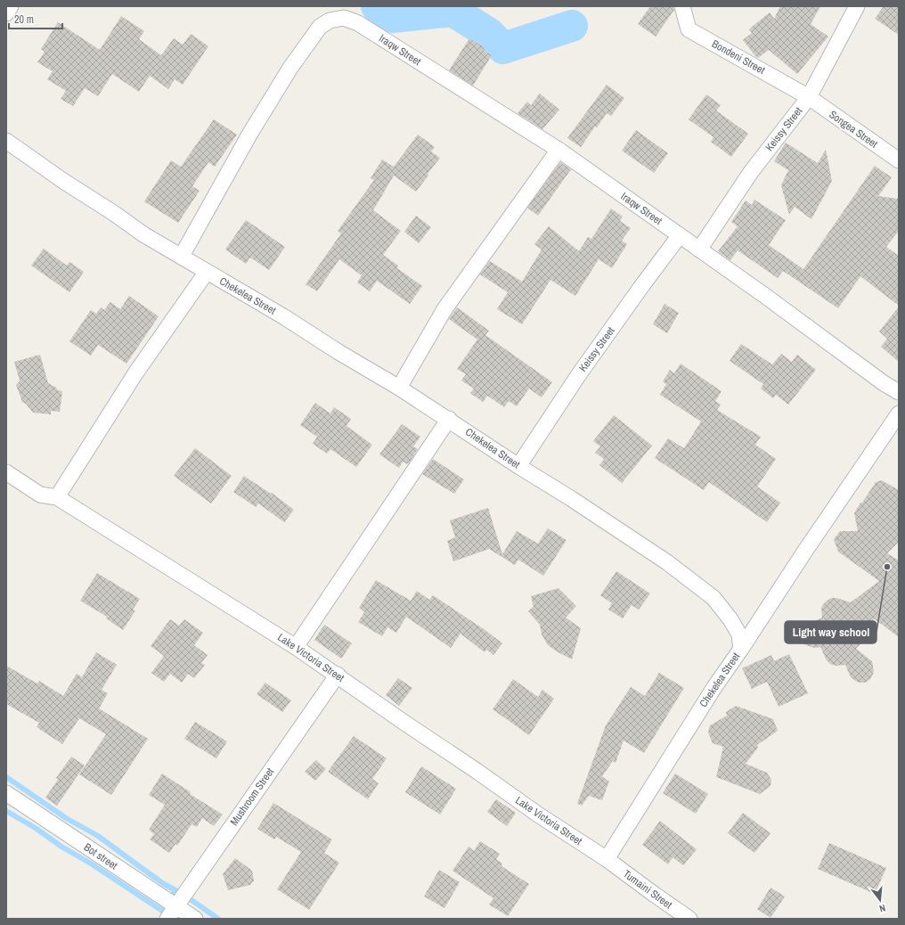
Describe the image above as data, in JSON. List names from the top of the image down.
{
  "streets": {
    "street": [
      "Iraqw Street",
      "Bondeni Street",
      "Keissy Street",
      "Songea Street",
      "Chekelea Street",
      "Lake Victoria Street",
      "Mushroom Street",
      "Bot street",
      "Tumaini Street"
    ]
  },
  "crossings": [
    ["Iraqw Street", "Keissy Street"],
    ["Iraqw Street", "Chekelea Street"],
    ["Bondeni Street", "Keissy Street"],
    ["Bondeni Street", "Songea Street"],
    ["Keissy Street", "Songea Street"],
    ["Keissy Street", "Chekelea Street"],
    ["Chekelea Street", "Lake Victoria Street"],
    ["Chekelea Street", "Tumaini Street"],
    ["Lake Victoria Street", "Mushroom Street"],
    ["Lake Victoria Street", "Tumaini Street"],
    ["Mushroom Street", "Bot street"]
  ],
  "places": ["Light way school"],
  "scale_bar": "20 m",
  "north": "bottom"
}
